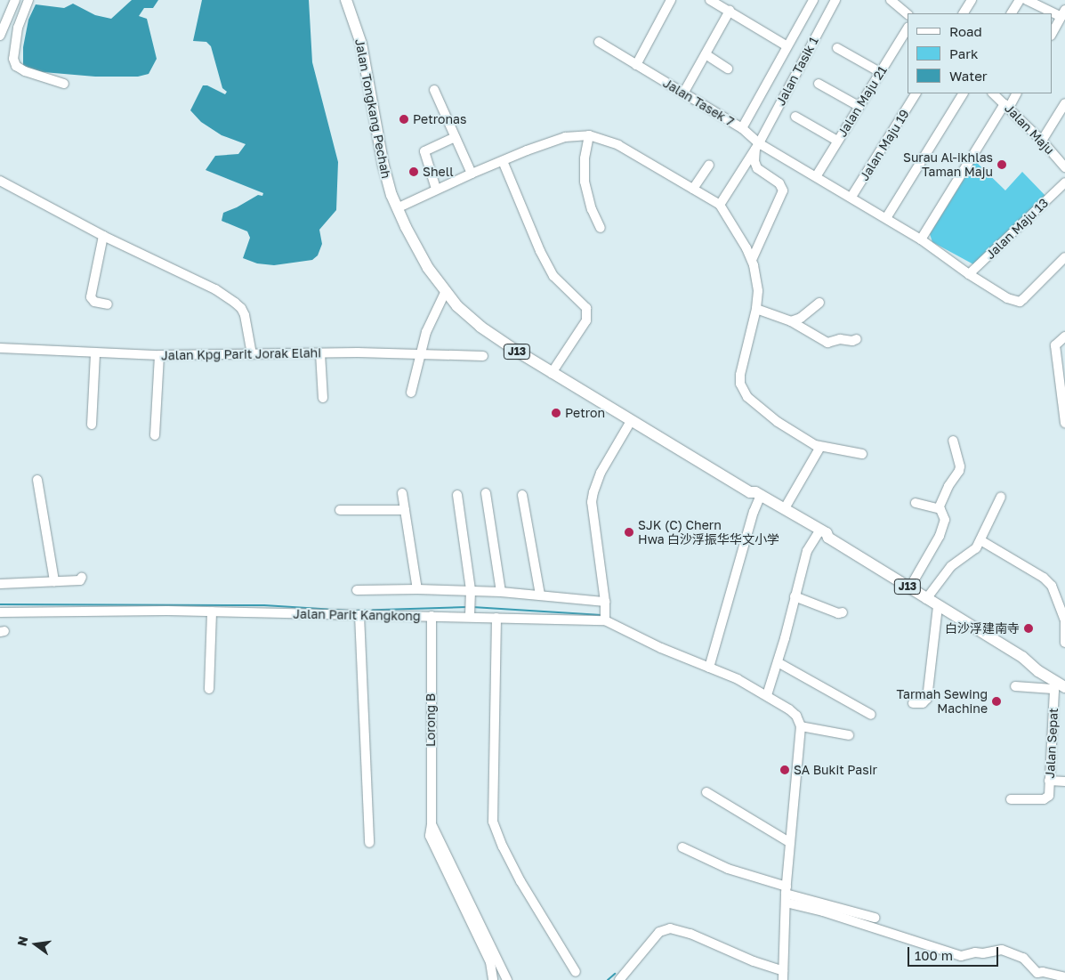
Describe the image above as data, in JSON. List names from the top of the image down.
{
  "streets": {
    "main road": ["Jalan Tongkang Pechah", "J13"],
    "street": [
      "Jalan Tasik 1",
      "Jalan Maju 21",
      "Jalan Tasek 7",
      "Jalan Maju",
      "Jalan Maju 19",
      "Jalan Maju 13",
      "Jalan Kpg Parit Jorak Elahi",
      "Jalan Parit Kangkong",
      "Lorong B",
      "Jalan Sepat"
    ]
  },
  "crossings": [
    ["Jalan Tasik 1", "Jalan Tasek 7"],
    ["Jalan Maju 21", "Jalan Tasek 7"],
    ["Jalan Tasek 7", "Jalan Maju 19"],
    ["Jalan Tasek 7", "Jalan Maju 13"],
    ["Jalan Tongkang Pechah", "Jalan Sepat"],
    ["Jalan Parit Kangkong", "Lorong B"]
  ],
  "places": [
    "Petronas",
    "Surau Al-ikhlas Taman Maju",
    "Shell",
    "Petron",
    "SJK (C) Chern Hwa 白沙浮振华华文小学",
    "白沙浮建南寺",
    "Tarmah Sewing Machine",
    "SA Bukit Pasir"
  ],
  "legend": ["Road", "Park", "Water"],
  "scale_bar": "100 m",
  "north": "left"
}
